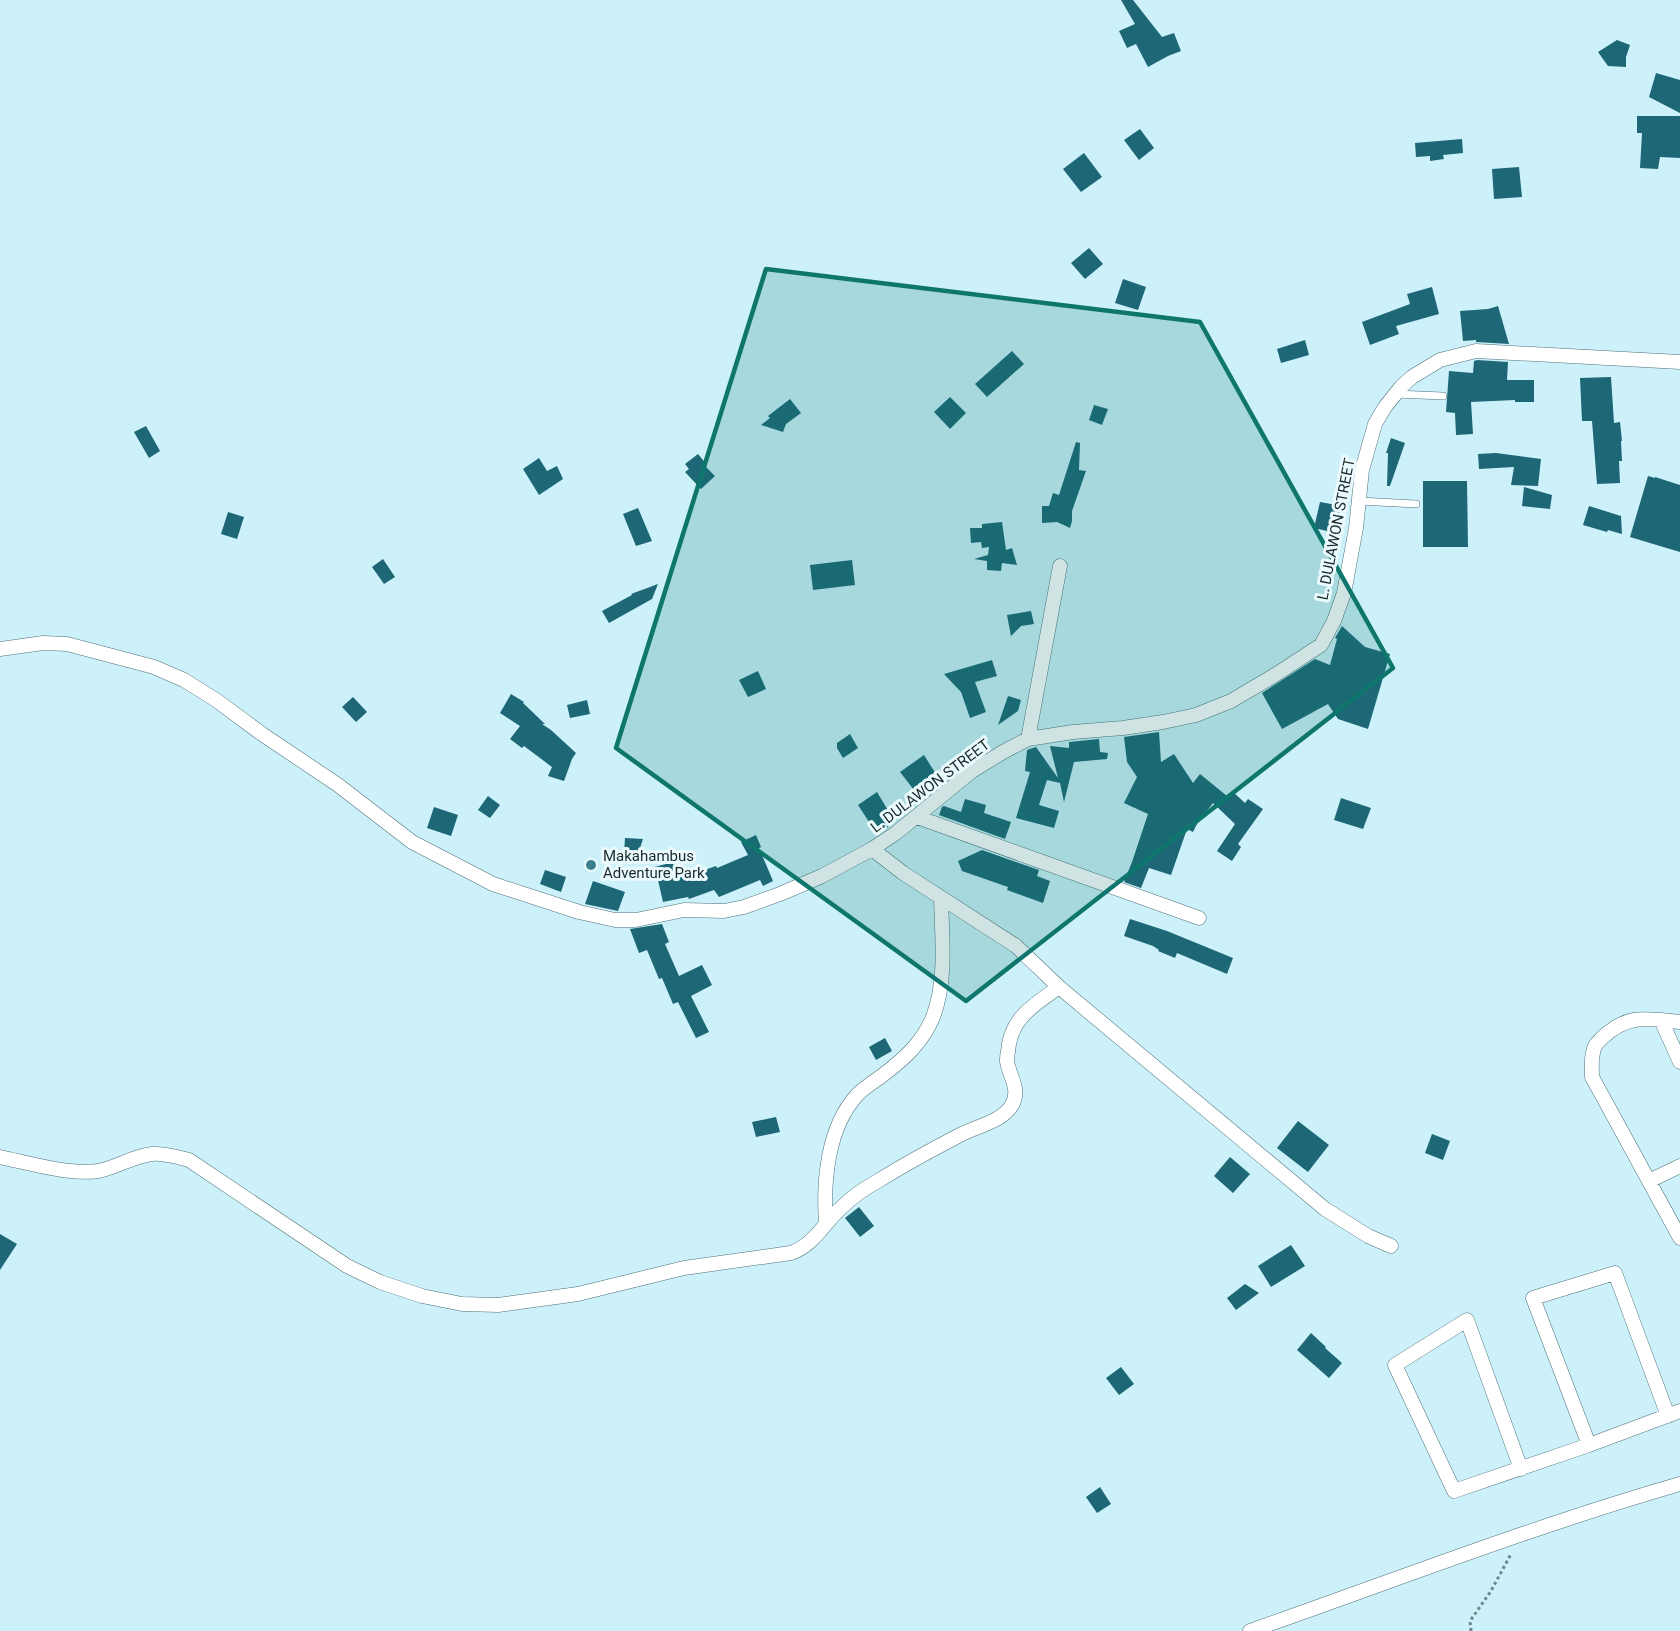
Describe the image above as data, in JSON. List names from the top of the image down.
{
  "streets": {
    "street": ["L. DULAWON STREET"]
  },
  "places": ["Makahambus Adventure Park"]
}
